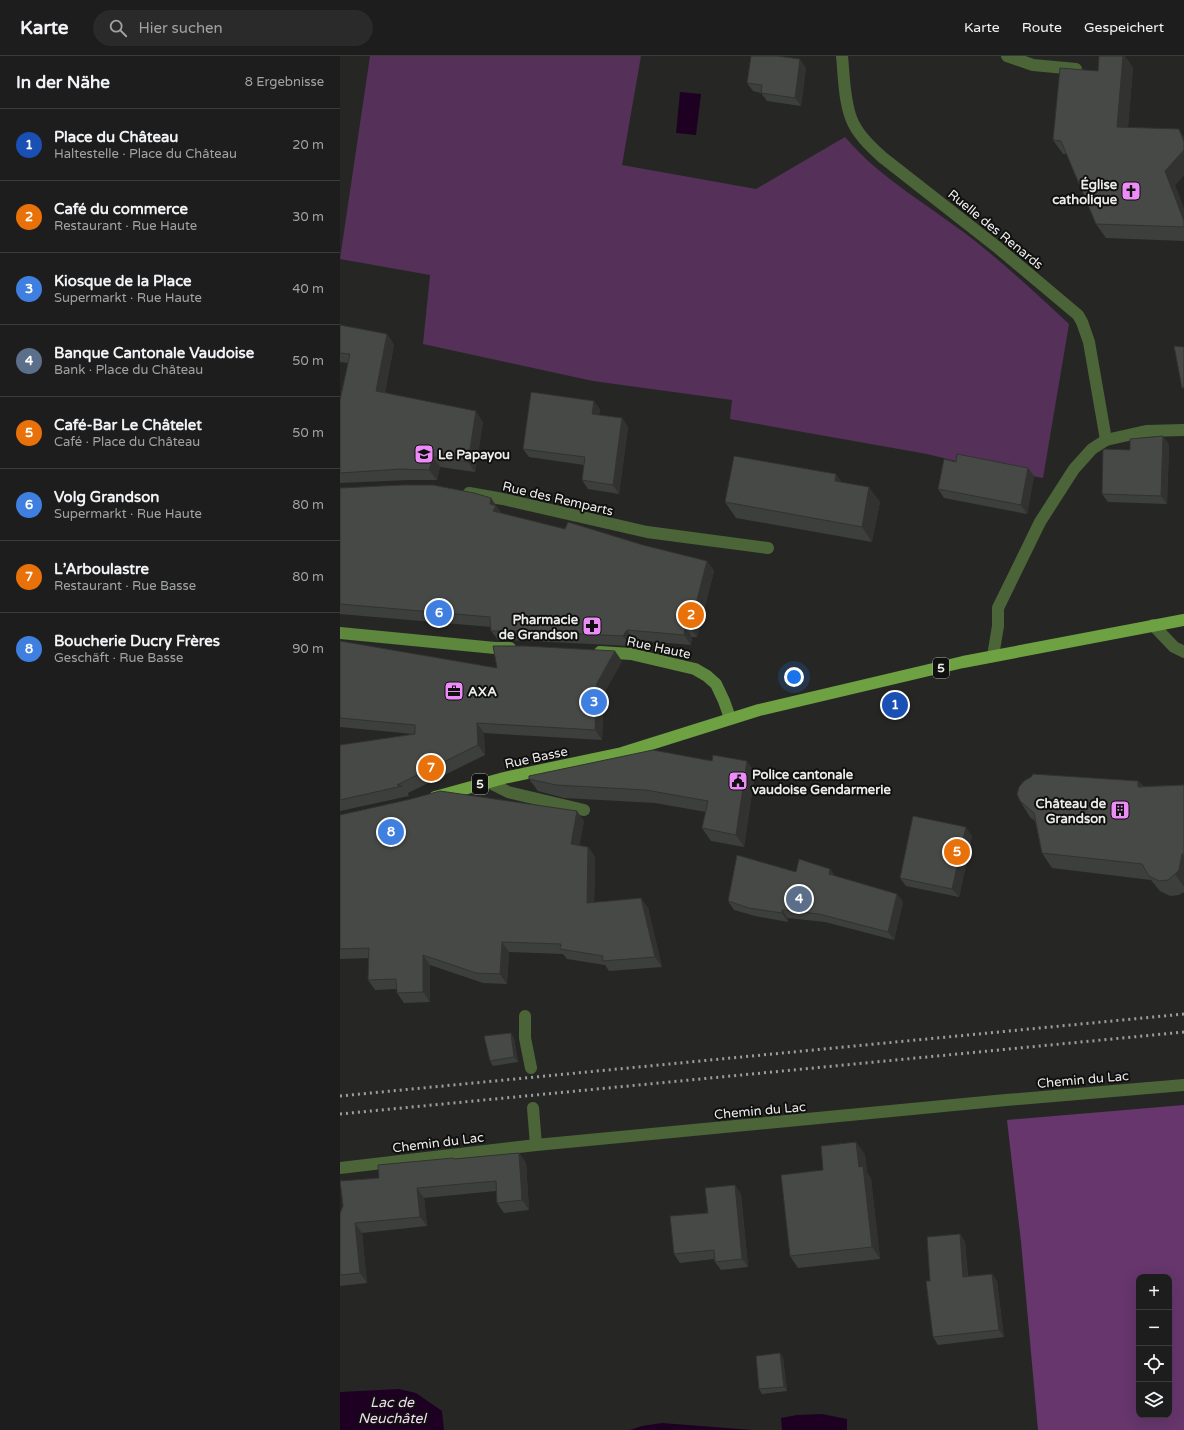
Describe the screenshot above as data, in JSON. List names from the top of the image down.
{
  "streets": {
    "main road": ["5", "Rue Basse"],
    "street": [
      "Ruelle des Renards",
      "Rue des Remparts",
      "Rue Haute",
      "Chemin du Lac"
    ]
  },
  "crossings": [
    ["Rue Haute", "5"],
    ["Rue Haute", "Rue Basse"],
    ["5", "Rue Basse"]
  ],
  "water": ["Lac de Neuchâtel"],
  "places": {
    "church": ["Église catholique"],
    "school or university": ["Le Papayou"],
    "pharmacy": ["Pharmacie de Grandson"],
    "office": ["AXA"],
    "public building": ["Police cantonale vaudoise Gendarmerie"],
    "building": ["Château de Grandson"]
  },
  "page": {
    "header": "Karte",
    "search": "Hier suchen",
    "nav": ["Karte", "Route", "Gespeichert"],
    "heading": ["In der Nähe", "8 Ergebnisse"],
    "list": [
      {
        "mark": "1",
        "name": "Place du Château",
        "note": "Haltestelle · Place du Château",
        "value": "20 m"
      },
      {
        "mark": "2",
        "name": "Café du commerce",
        "note": "Restaurant · Rue Haute",
        "value": "30 m"
      },
      {
        "mark": "3",
        "name": "Kiosque de la Place",
        "note": "Supermarkt · Rue Haute",
        "value": "40 m"
      },
      {
        "mark": "4",
        "name": "Banque Cantonale Vaudoise",
        "note": "Bank · Place du Château",
        "value": "50 m"
      },
      {
        "mark": "5",
        "name": "Café-Bar Le Châtelet",
        "note": "Café · Place du Château",
        "value": "50 m"
      },
      {
        "mark": "6",
        "name": "Volg Grandson",
        "note": "Supermarkt · Rue Haute",
        "value": "80 m"
      },
      {
        "mark": "7",
        "name": "L’Arboulastre",
        "note": "Restaurant · Rue Basse",
        "value": "80 m"
      },
      {
        "mark": "8",
        "name": "Boucherie Ducry Frères",
        "note": "Geschäft · Rue Basse",
        "value": "90 m"
      }
    ],
    "pins": [
      "6",
      "2",
      "3",
      "1",
      "7",
      "8",
      "5",
      "4"
    ],
    "map_buttons": ["+", "−"]
  }
}
